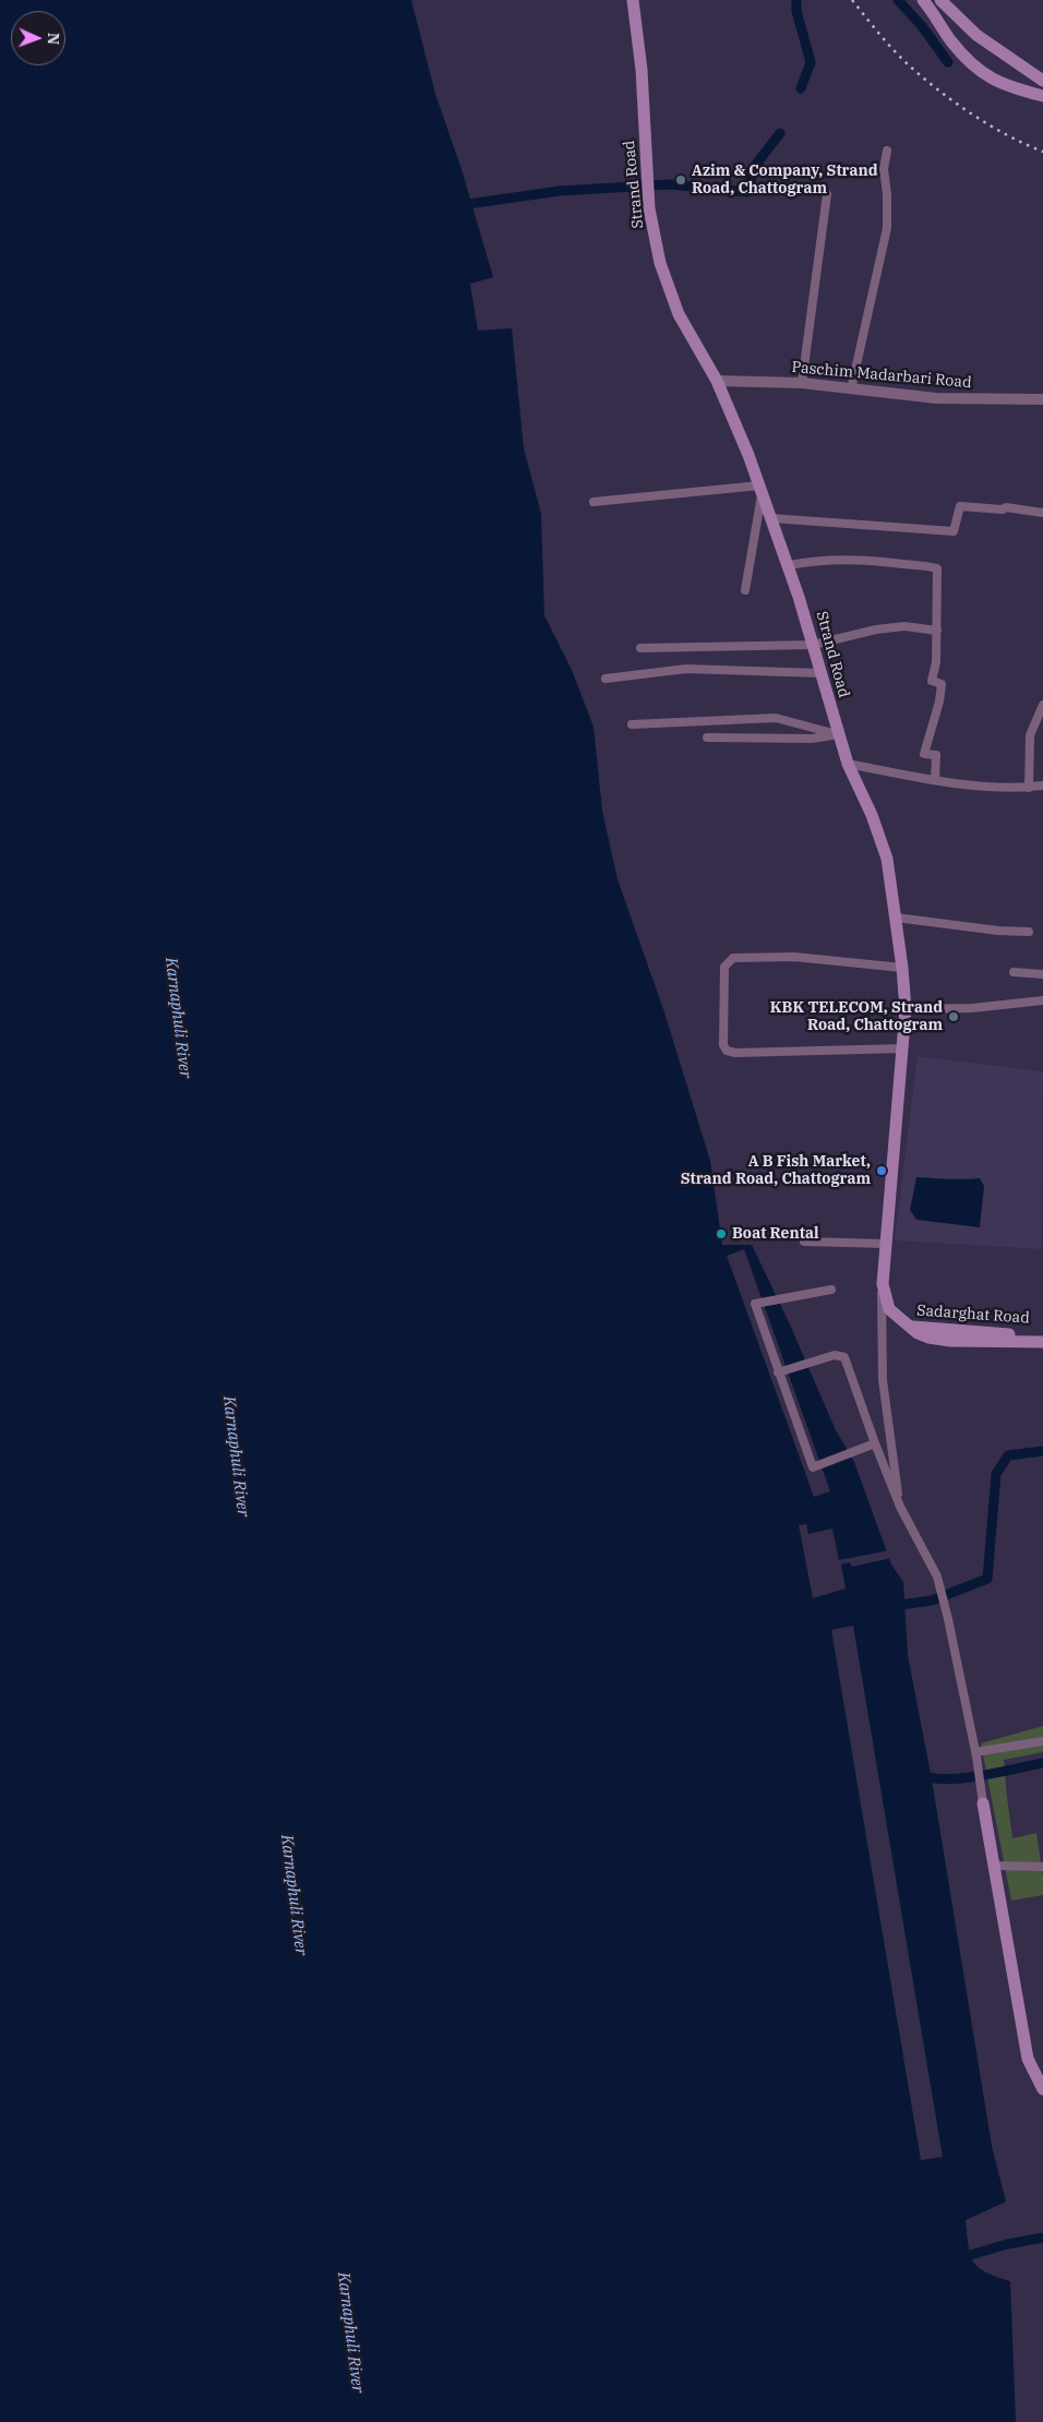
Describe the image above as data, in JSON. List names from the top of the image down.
{
  "streets": {
    "main road": ["Strand Road", "Sadarghat Road"],
    "street": ["Paschim Madarbari Road"]
  },
  "crossings": [
    ["Strand Road", "Paschim Madarbari Road"],
    ["Strand Road", "Sadarghat Road"]
  ],
  "water": ["Karnaphuli River"],
  "places": [
    "Azim & Company, Strand Road, Chattogram",
    "KBK TELECOM, Strand Road, Chattogram",
    "A B Fish Market, Strand Road, Chattogram",
    "Boat Rental"
  ],
  "north": "right"
}
